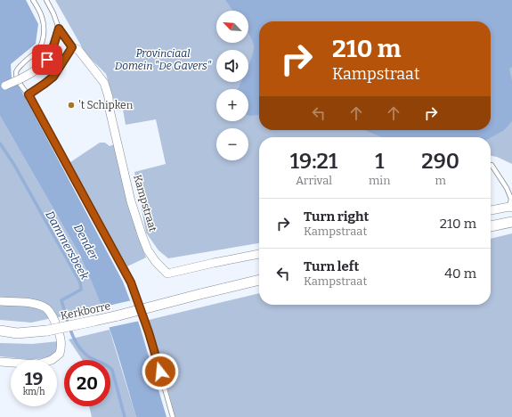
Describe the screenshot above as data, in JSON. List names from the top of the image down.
{
  "streets": {
    "street": ["Kampstraat", "Kerkborre"]
  },
  "water": ["Dender", "Dammersbeek"],
  "parks": ["Provinciaal Domein \"De Gavers\""],
  "places": ["'t Schipken"],
  "north": "top left",
  "page": {
    "map_buttons": ["+", "−"],
    "turn": ["210 m", "Kampstraat"],
    "eta": [
      "19:21",
      "Arrival",
      "1",
      "min",
      "290",
      "m"
    ],
    "list": [
      {
        "name": "Turn right",
        "note": "Kampstraat",
        "value": "210 m"
      },
      {
        "name": "Turn left",
        "note": "Kampstraat",
        "value": "40 m"
      }
    ],
    "speed": "19 km/h",
    "limit": "20"
  }
}
